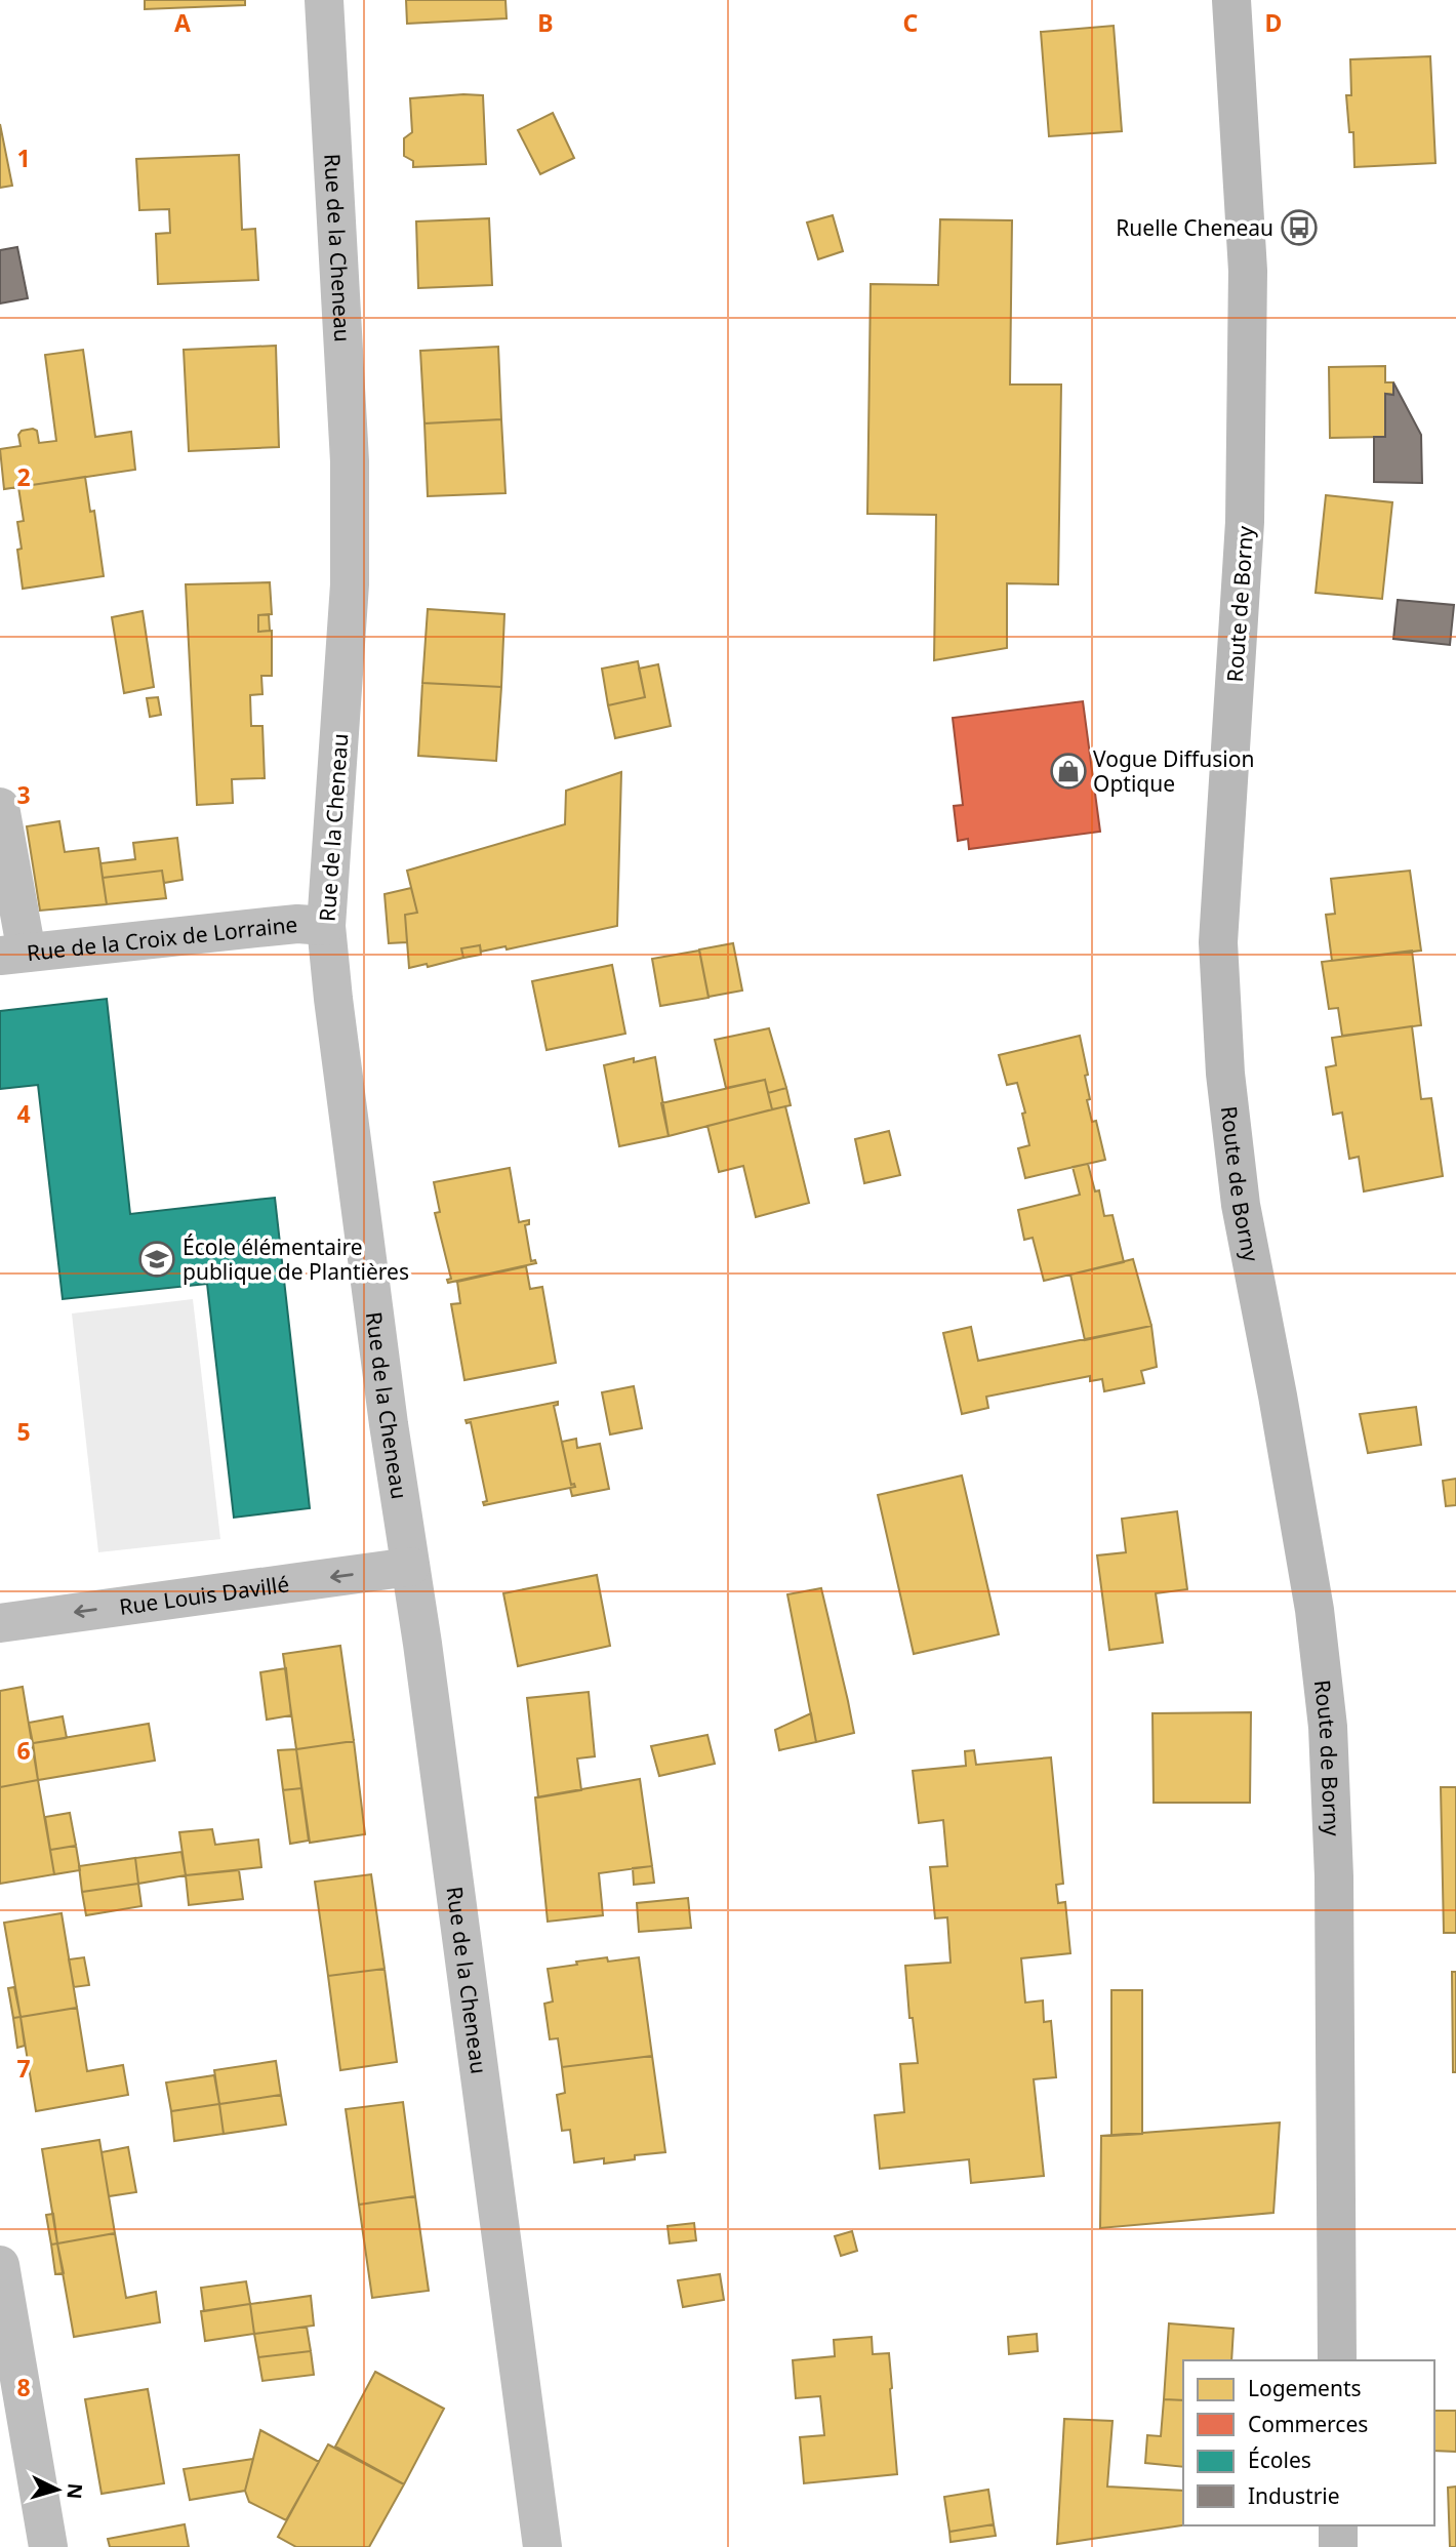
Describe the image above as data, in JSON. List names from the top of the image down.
{
  "streets": {
    "street": [
      "Rue de la Cheneau",
      "Route de Borny",
      "Rue de la Croix de Lorraine",
      "Rue Louis Davillé"
    ]
  },
  "crossings": [
    ["Rue de la Cheneau", "Rue de la Croix de Lorraine"],
    ["Rue de la Cheneau", "Rue Louis Davillé"]
  ],
  "one_way": ["Rue Louis Davillé"],
  "places": {
    "bus stop": ["Ruelle Cheneau"],
    "shop": ["Vogue Diffusion Optique"],
    "school or university": ["École élémentaire publique de Plantières"]
  },
  "legend": [
    "Logements",
    "Commerces",
    "Écoles",
    "Industrie"
  ],
  "north": "right",
  "grid": {
    "columns": [
      "A",
      "B",
      "C",
      "D"
    ],
    "rows": [
      "1",
      "2",
      "3",
      "4",
      "5",
      "6",
      "7",
      "8"
    ]
  }
}
